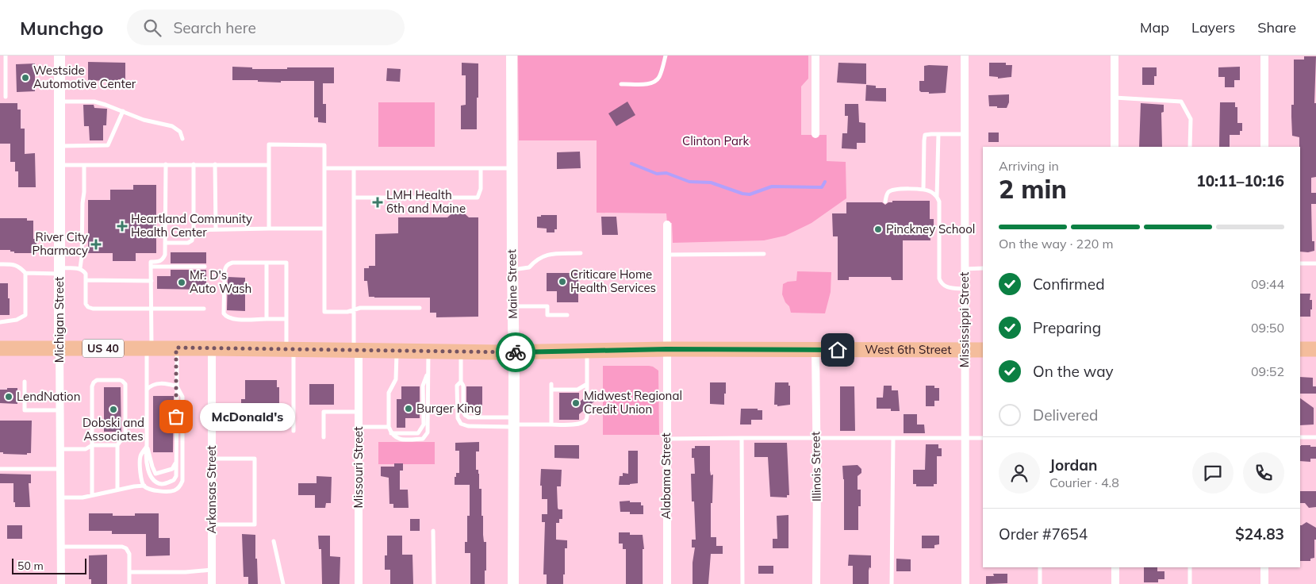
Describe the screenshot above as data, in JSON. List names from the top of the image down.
{
  "streets": {
    "highway": ["US 40", "West 6th Street"],
    "street": [
      "Maine Street",
      "Michigan Street",
      "Mississippi Street",
      "Illinois Street",
      "Missouri Street",
      "Alabama Street",
      "Arkansas Street"
    ]
  },
  "crossings": [
    ["Maine Street", "West 6th Street"],
    ["Michigan Street", "West 6th Street"],
    ["Mississippi Street", "West 6th Street"],
    ["West 6th Street", "Illinois Street"],
    ["West 6th Street", "Missouri Street"],
    ["West 6th Street", "Alabama Street"],
    ["West 6th Street", "Arkansas Street"]
  ],
  "parks": ["Clinton Park"],
  "places": {
    "other": [
      "Westside Automotive Center",
      "Pinckney School",
      "Criticare Home Health Services",
      "Mr. D's Auto Wash",
      "LendNation",
      "Midwest Regional Credit Union",
      "Burger King",
      "Dobski and Associates",
      "McDonald's"
    ],
    "health": ["LMH Health 6th and Maine", "Heartland Community Health Center", "River City Pharmacy"]
  },
  "scale_bar": "50 m",
  "page": {
    "header": "Munchgo",
    "search": "Search here",
    "nav": ["Map", "Layers", "Share"],
    "heading": ["2 min", "Arriving in", "10:11–10:16"],
    "panel": [
      "Jordan",
      "Courier · 4.8",
      "Order #7654",
      "$24.83"
    ],
    "bar": "On the way · 220 m",
    "list": [
      ["Confirmed", "09:44"],
      ["Preparing", "09:50"],
      ["On the way", "09:52"],
      "Delivered"
    ],
    "bubble": "McDonald's",
    "scale": "50 m"
  }
}
